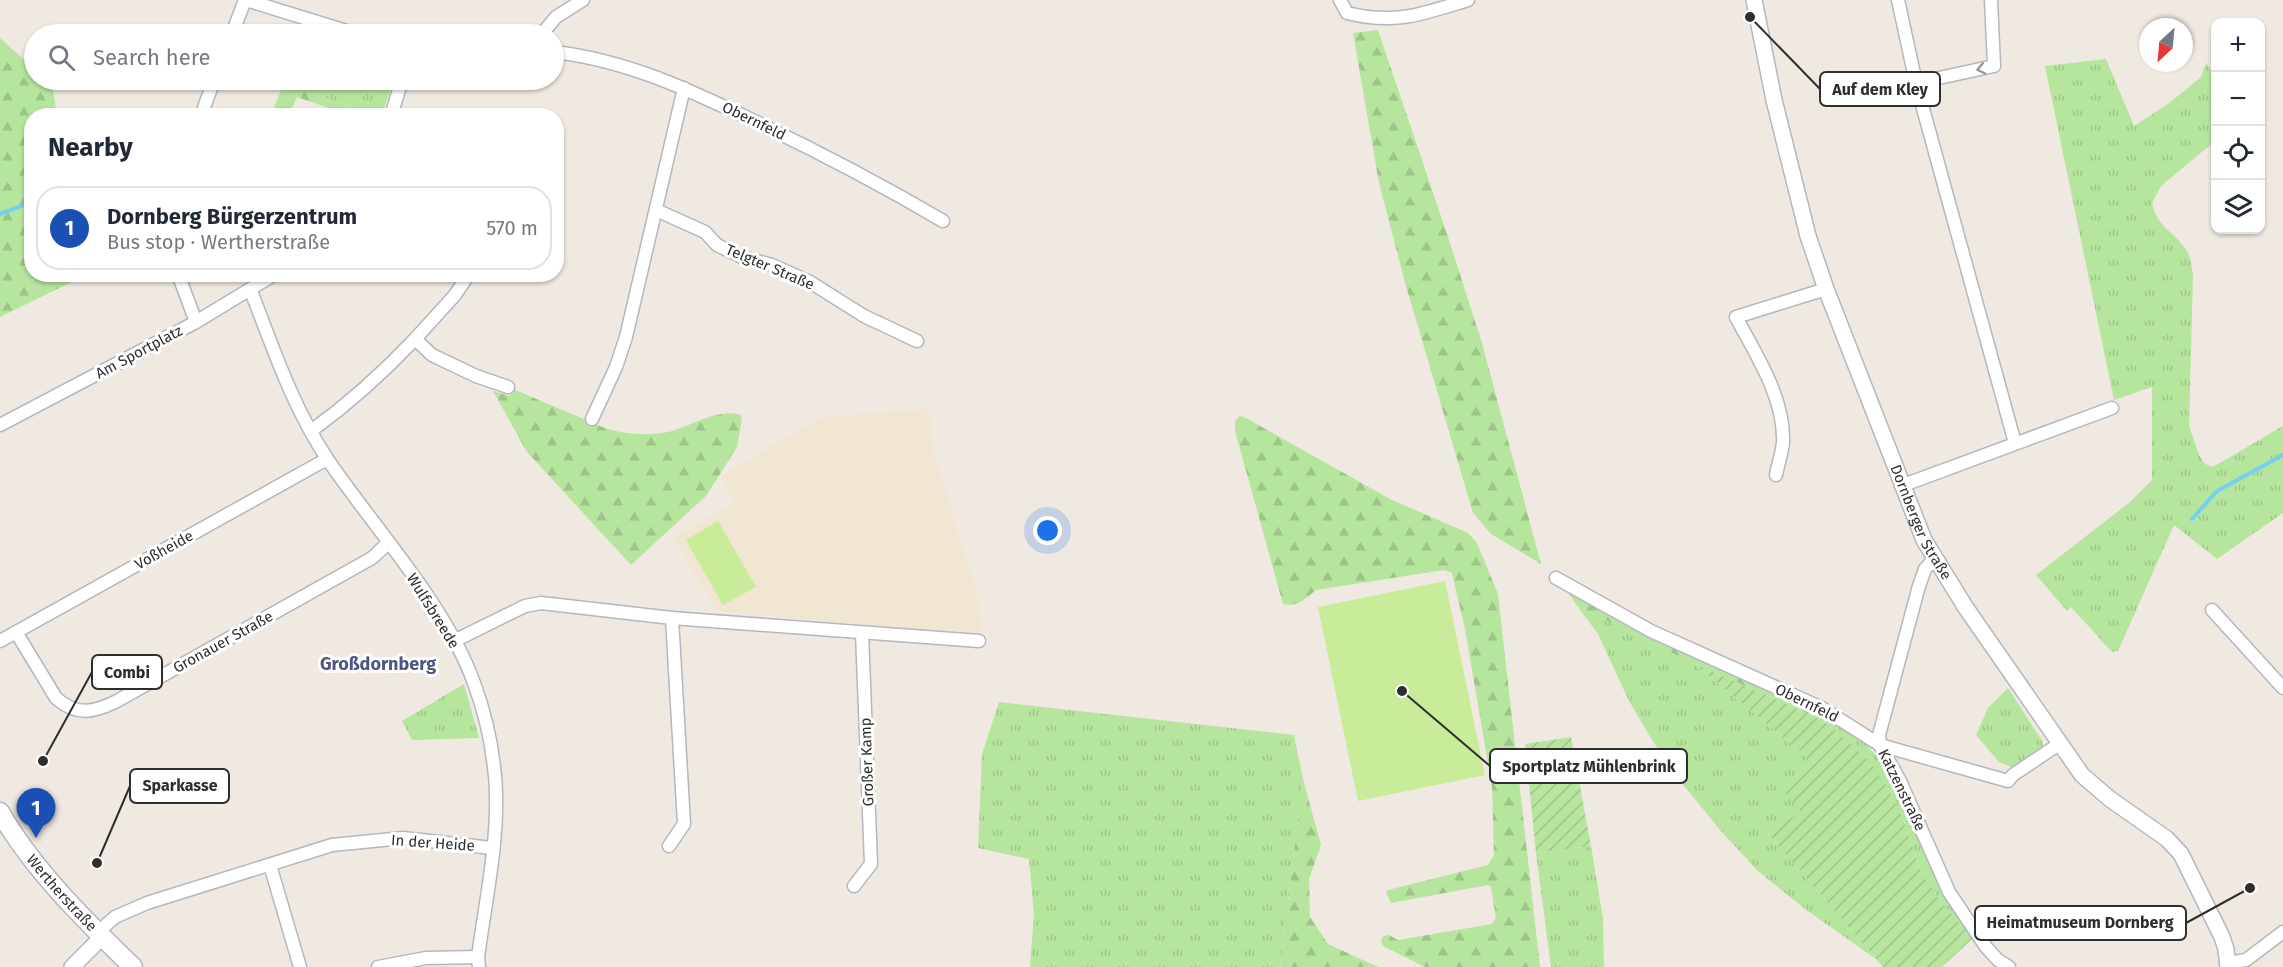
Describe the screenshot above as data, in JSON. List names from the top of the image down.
{
  "streets": {
    "main road": ["Wertherstraße"],
    "street": [
      "Obernfeld",
      "Telgter Straße",
      "Am Sportplatz",
      "Dornberger Straße",
      "Voßheide",
      "Wulfsbreede",
      "Gronauer Straße",
      "Großer Kamp",
      "Katzenstraße",
      "In der Heide"
    ]
  },
  "crossings": [
    ["Obernfeld", "Dornberger Straße"],
    ["Obernfeld", "Katzenstraße"],
    ["Am Sportplatz", "Wulfsbreede"],
    ["Dornberger Straße", "Katzenstraße"],
    ["Voßheide", "Wulfsbreede"],
    ["Voßheide", "Gronauer Straße"],
    ["Wulfsbreede", "Gronauer Straße"],
    ["Wulfsbreede", "In der Heide"],
    ["In der Heide", "Wertherstraße"]
  ],
  "districts": ["Großdornberg"],
  "places": [
    "Auf dem Kley",
    "Sportplatz Mühlenbrink",
    "Combi",
    "Sparkasse",
    "Heimatmuseum Dornberg"
  ],
  "north": "bottom left",
  "page": {
    "map_buttons": ["+", "−"],
    "search": "Search here",
    "heading": "Nearby",
    "list": [
      {
        "mark": "1",
        "name": "Dornberg Bürgerzentrum",
        "note": "Bus stop · Wertherstraße",
        "value": "570 m"
      }
    ],
    "pins": "1"
  }
}
